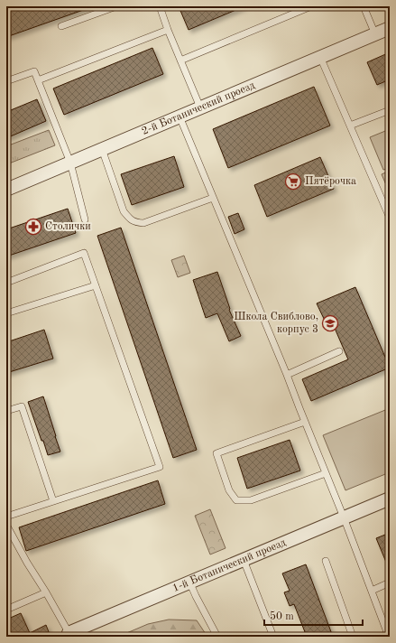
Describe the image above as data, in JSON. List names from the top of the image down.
{
  "streets": {
    "street": ["2-й Ботанический проезд", "1-й Ботанический проезд"]
  },
  "places": {
    "supermarket": ["Пятёрочка"],
    "pharmacy": ["Столички"],
    "school or university": ["Школа Свиблово, корпус 3"]
  },
  "scale_bar": "50 m"
}
